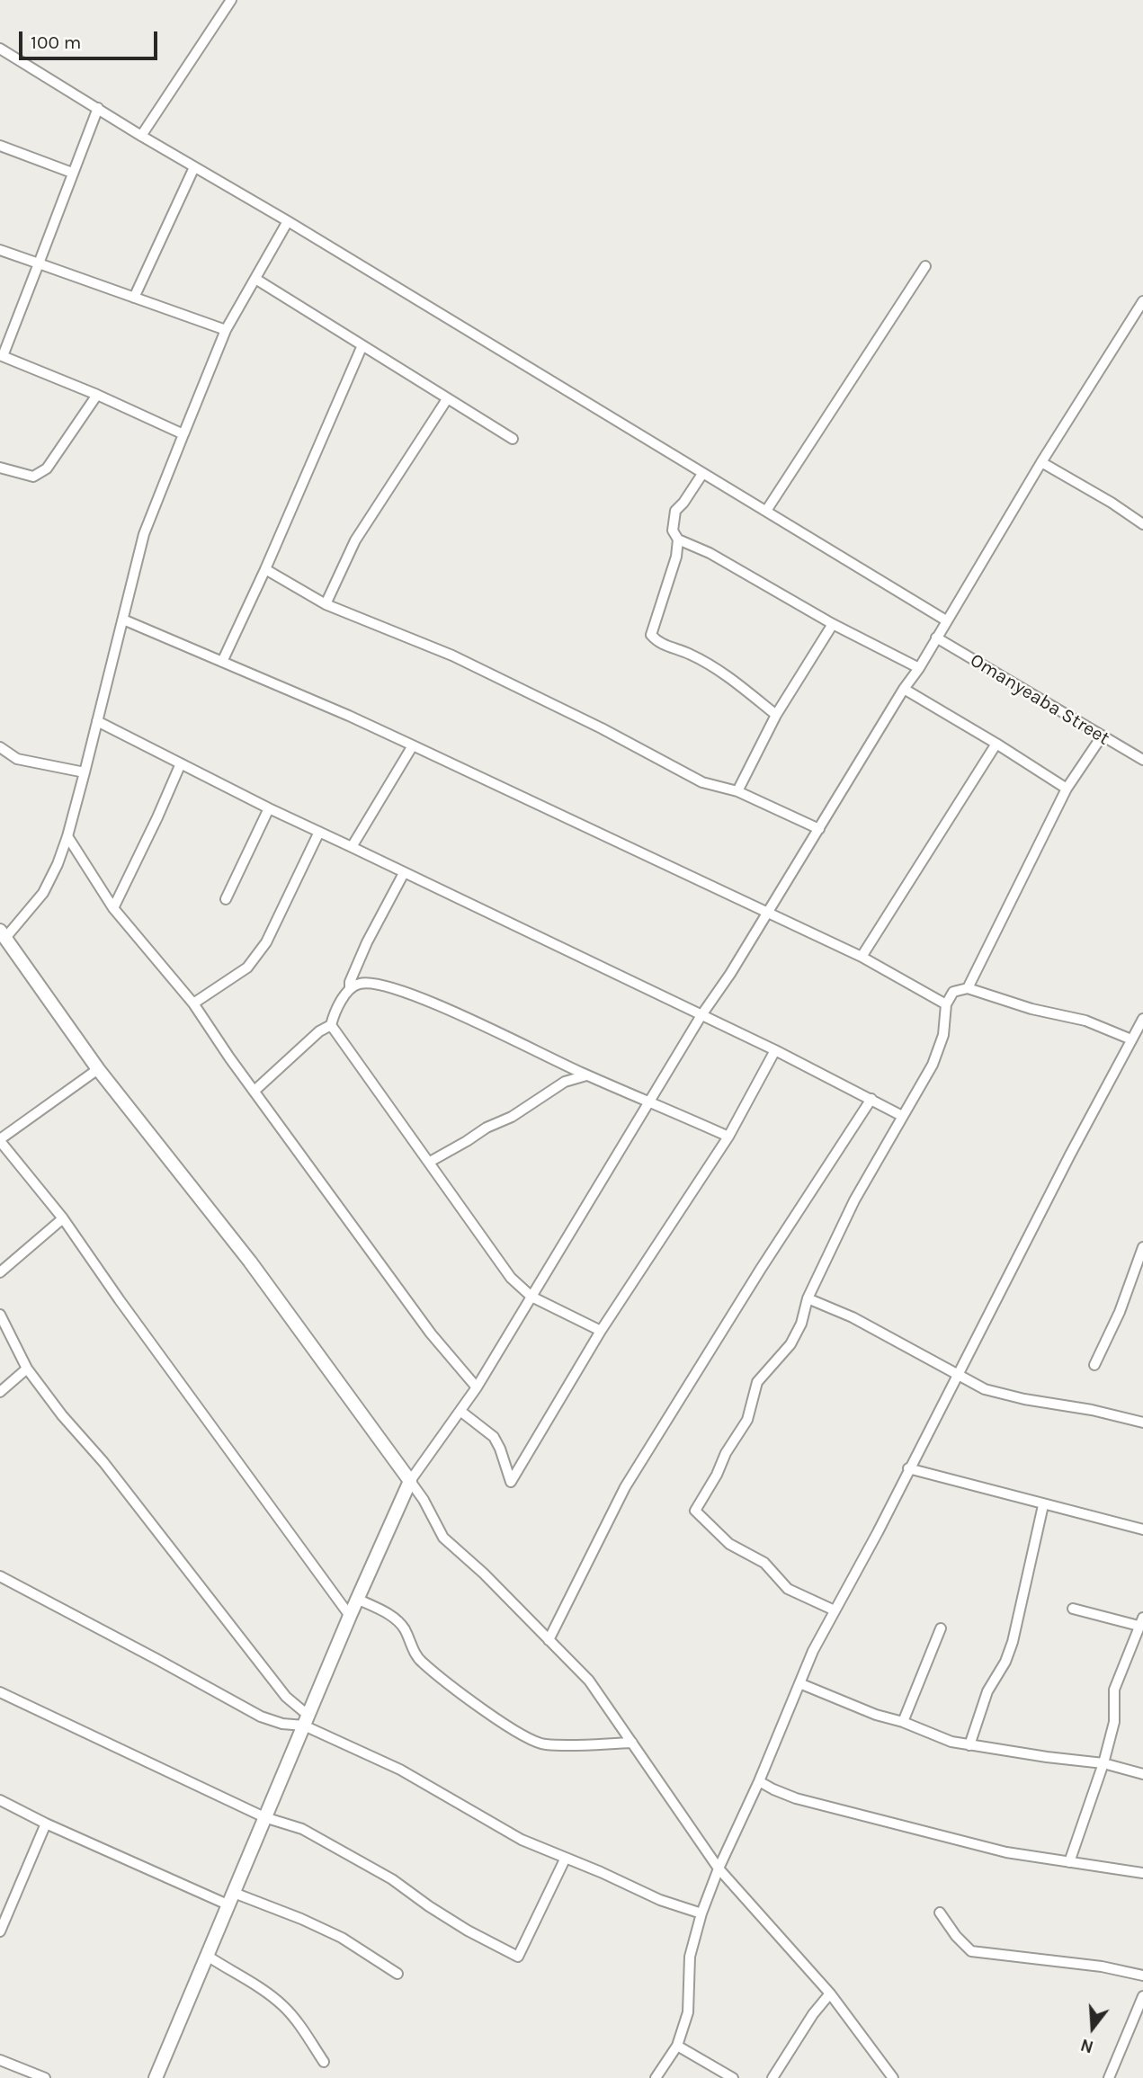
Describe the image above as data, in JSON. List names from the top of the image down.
{
  "streets": {
    "street": ["Omanyeaba Street"]
  },
  "scale_bar": "100 m",
  "north": "bottom"
}
